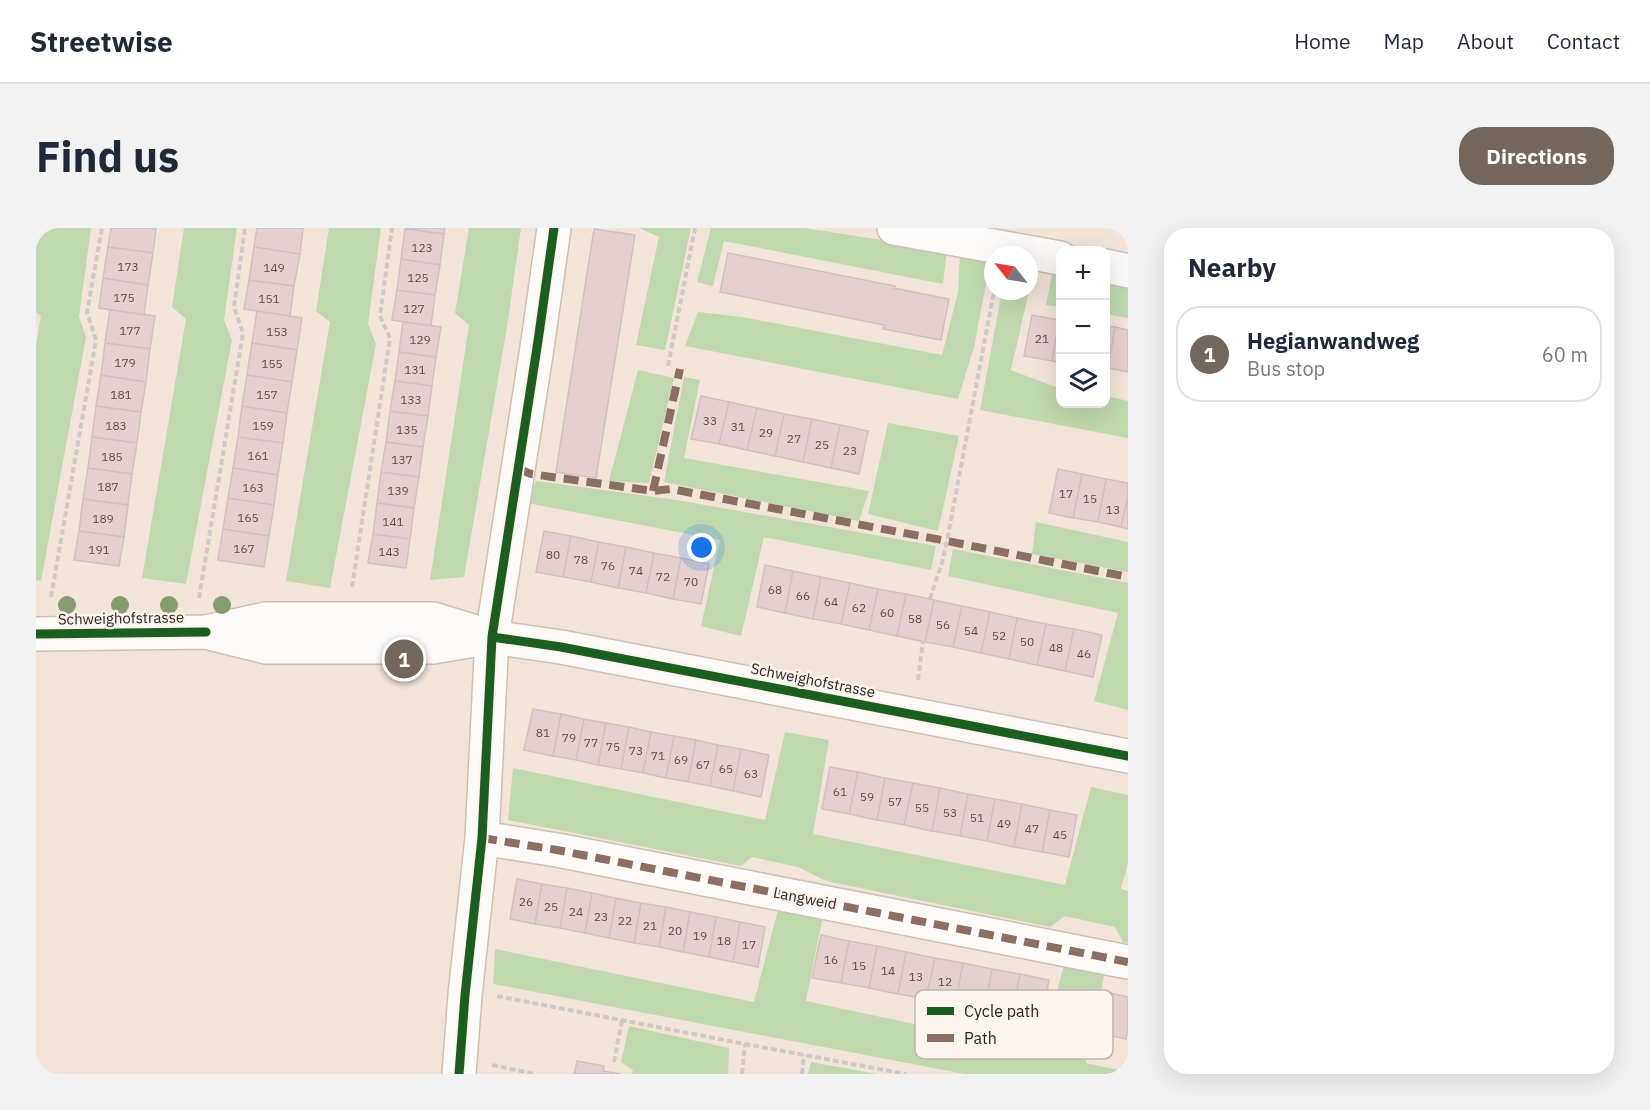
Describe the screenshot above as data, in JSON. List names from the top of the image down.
{
  "streets": {
    "street": ["Schweighofstrasse", "Langweid"]
  },
  "house_numbers": [
    "123",
    "173",
    "149",
    "125",
    "175",
    "151",
    "127",
    "177",
    "153",
    "21",
    "129",
    "179",
    "155",
    "131",
    "181",
    "157",
    "133",
    "33",
    "183",
    "159",
    "31",
    "135",
    "29",
    "27",
    "25",
    "23",
    "161",
    "185",
    "137",
    "187",
    "163",
    "139",
    "17",
    "15",
    "13",
    "165",
    "189",
    "141",
    "167",
    "191",
    "143",
    "80",
    "78",
    "76",
    "74",
    "72",
    "70",
    "68",
    "66",
    "64",
    "62",
    "60",
    "58",
    "56",
    "54",
    "52",
    "50",
    "48",
    "46",
    "81",
    "79",
    "77",
    "75",
    "73",
    "71",
    "69",
    "67",
    "65",
    "63",
    "61",
    "59",
    "57",
    "55",
    "53",
    "51",
    "49",
    "47",
    "45",
    "26",
    "25",
    "24",
    "23",
    "22",
    "21",
    "20",
    "19",
    "18",
    "17",
    "16",
    "15",
    "14",
    "13",
    "12"
  ],
  "legend": ["Cycle path", "Path"],
  "north": "top left",
  "page": {
    "header": "Streetwise",
    "nav": [
      "Home",
      "Map",
      "About",
      "Contact"
    ],
    "buttons": "Directions",
    "title": "Find us",
    "heading": "Nearby",
    "map_buttons": ["+", "−"],
    "list": [
      {
        "mark": "1",
        "name": "Hegianwandweg",
        "note": "Bus stop",
        "value": "60 m"
      }
    ],
    "pins": "1"
  }
}
